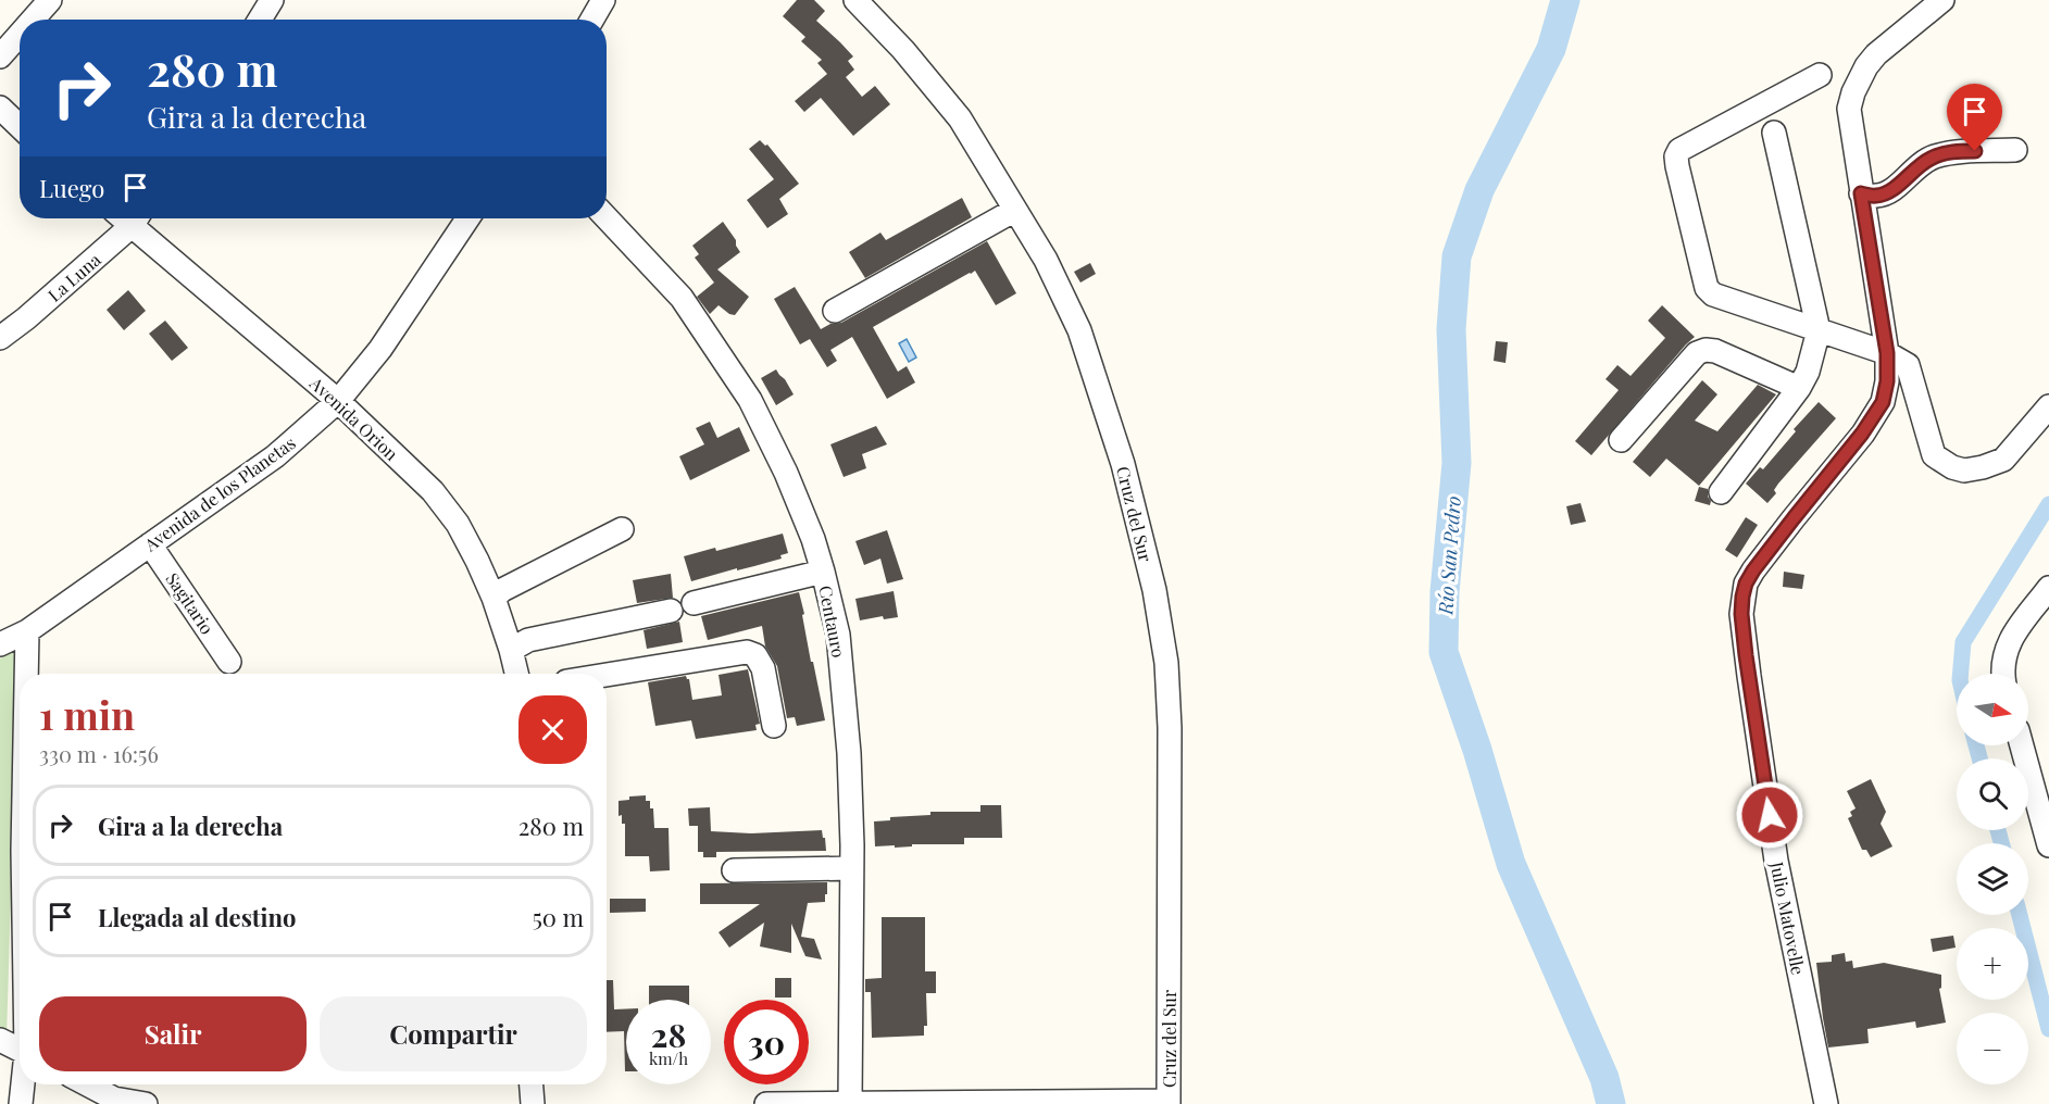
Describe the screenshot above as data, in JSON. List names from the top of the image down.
{
  "streets": {
    "street": [
      "La Luna",
      "Avenida Orion",
      "Avenida de los Planetas",
      "Cruz del Sur",
      "Sagitario",
      "Centauro",
      "Julio Matovelle"
    ]
  },
  "crossings": [
    ["Avenida Orion", "Avenida de los Planetas"],
    ["Avenida de los Planetas", "Sagitario"]
  ],
  "water": ["Río San Pedro"],
  "north": "right",
  "page": {
    "turn": ["280 m", "Gira a la derecha"],
    "then": "Luego",
    "map_buttons": ["+", "−"],
    "heading": ["1 min", "330 m · 16:56"],
    "list": [
      {
        "name": "Gira a la derecha",
        "value": "280 m"
      },
      {
        "name": "Llegada al destino",
        "value": "50 m"
      }
    ],
    "buttons": ["Salir", "Compartir"],
    "speed": "28 km/h",
    "limit": "30"
  }
}
